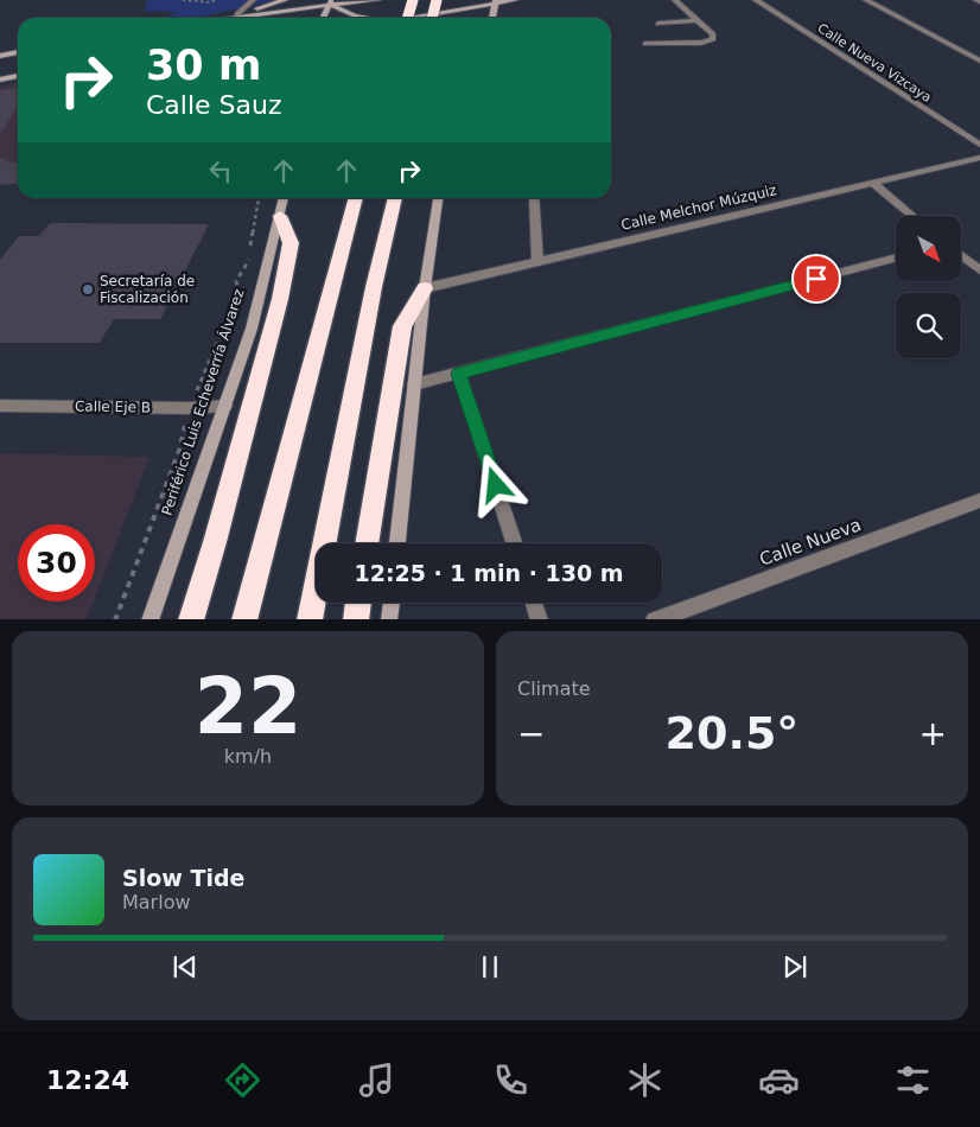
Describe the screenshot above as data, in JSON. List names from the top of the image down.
{
  "streets": {
    "street": [
      "Calle Nueva Vizcaya",
      "Calle Melchor Múzquiz",
      "Periférico Luis Echeverría Álvarez",
      "Calle Eje B",
      "Calle Nueva"
    ]
  },
  "crossings": [
    ["Periférico Luis Echeverría Álvarez", "Calle Eje B"]
  ],
  "places": ["Secretaría de Fiscalización"],
  "north": "bottom right",
  "page": {
    "turn": ["30 m", "Calle Sauz"],
    "limit": "30",
    "trip": "12:25 · 1 min · 130 m",
    "tile": [
      ["22", "km/h"],
      "Climate"
    ],
    "heat": ["−", "20.5°", "+"],
    "song": ["Slow Tide", "Marlow"],
    "tabs": "12:24"
  }
}
